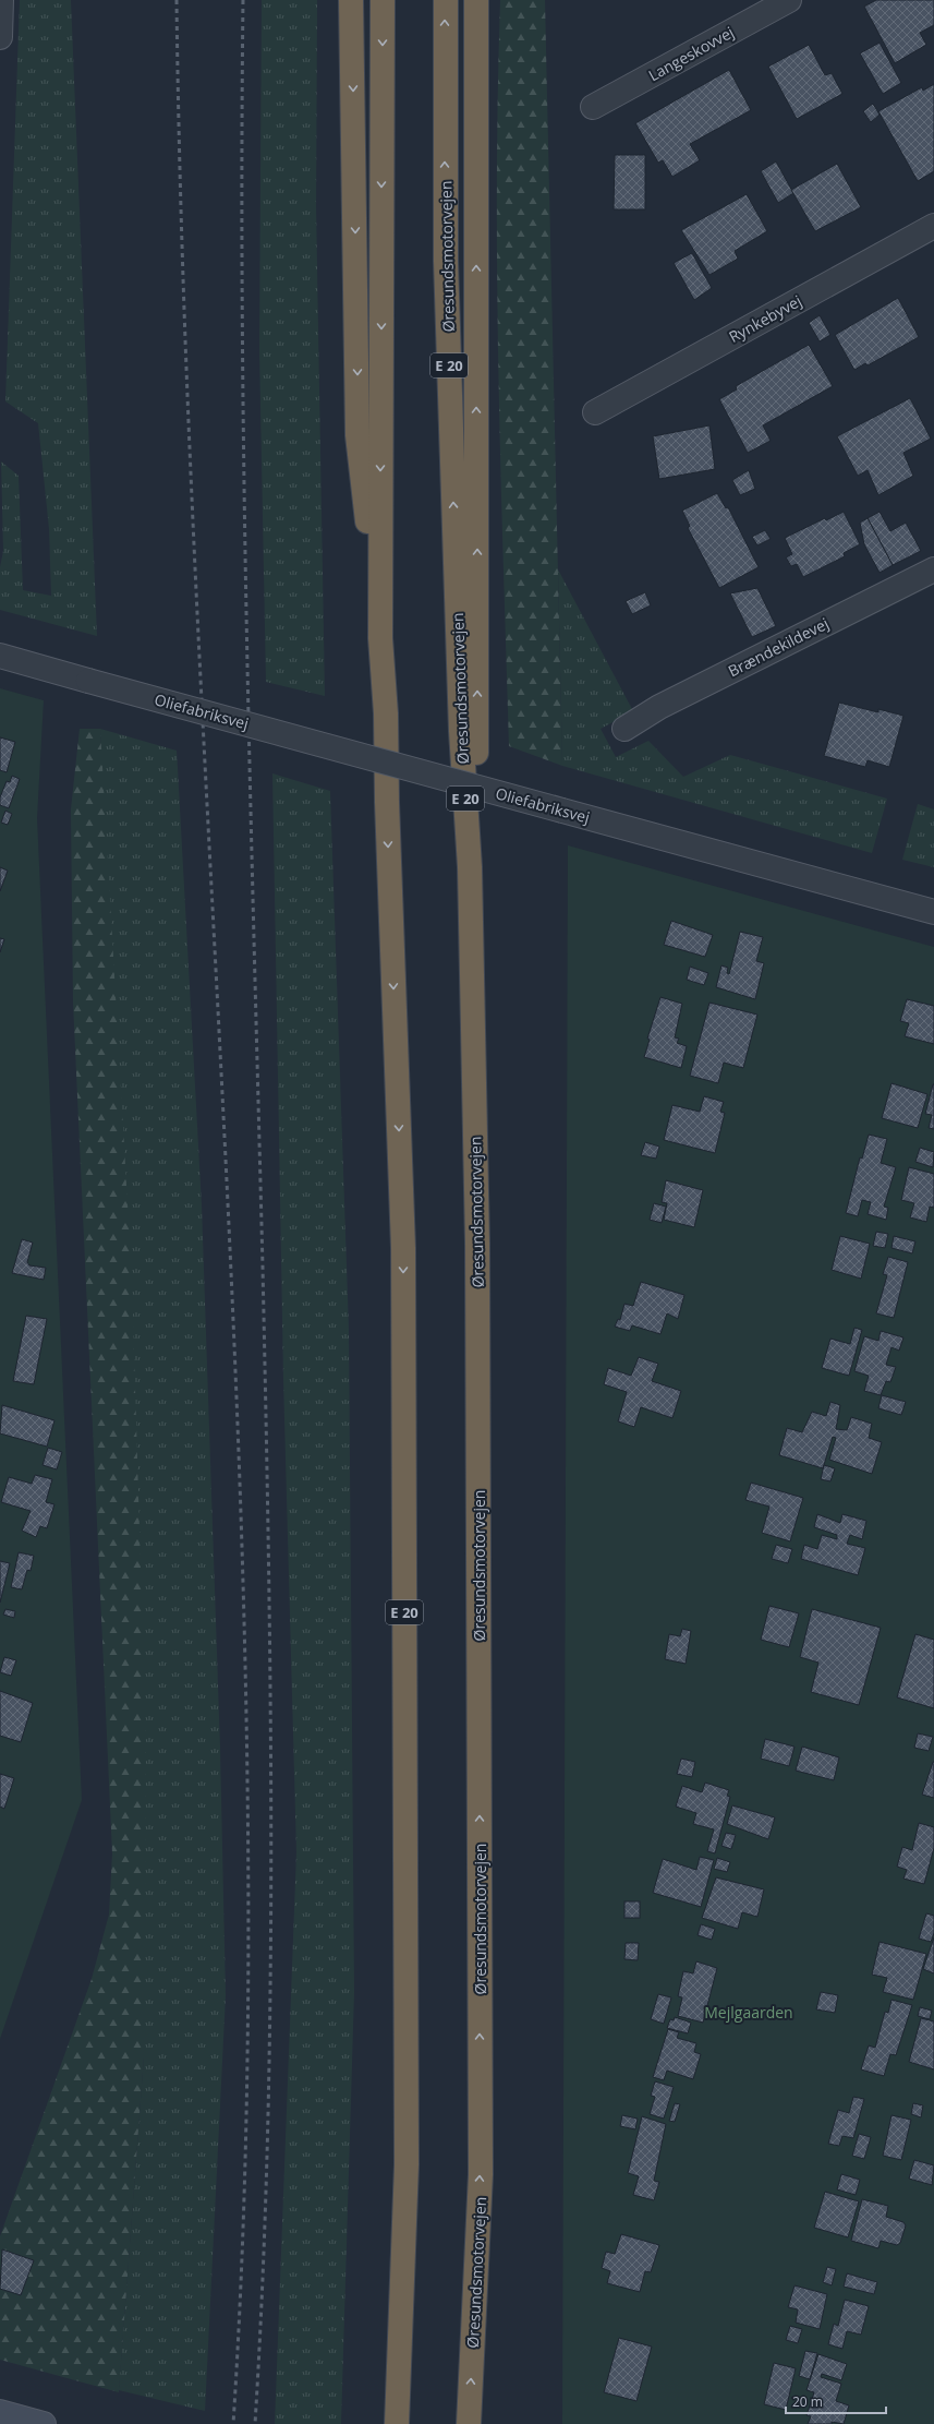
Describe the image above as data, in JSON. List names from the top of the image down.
{
  "streets": {
    "highway": ["Øresundsmotorvejen", "E 20"],
    "street": [
      "Langeskovvej",
      "Rynkebyvej",
      "Brændekildevej",
      "Oliefabriksvej"
    ]
  },
  "parks": ["Mejlgaarden"],
  "scale_bar": "20 m"
}
